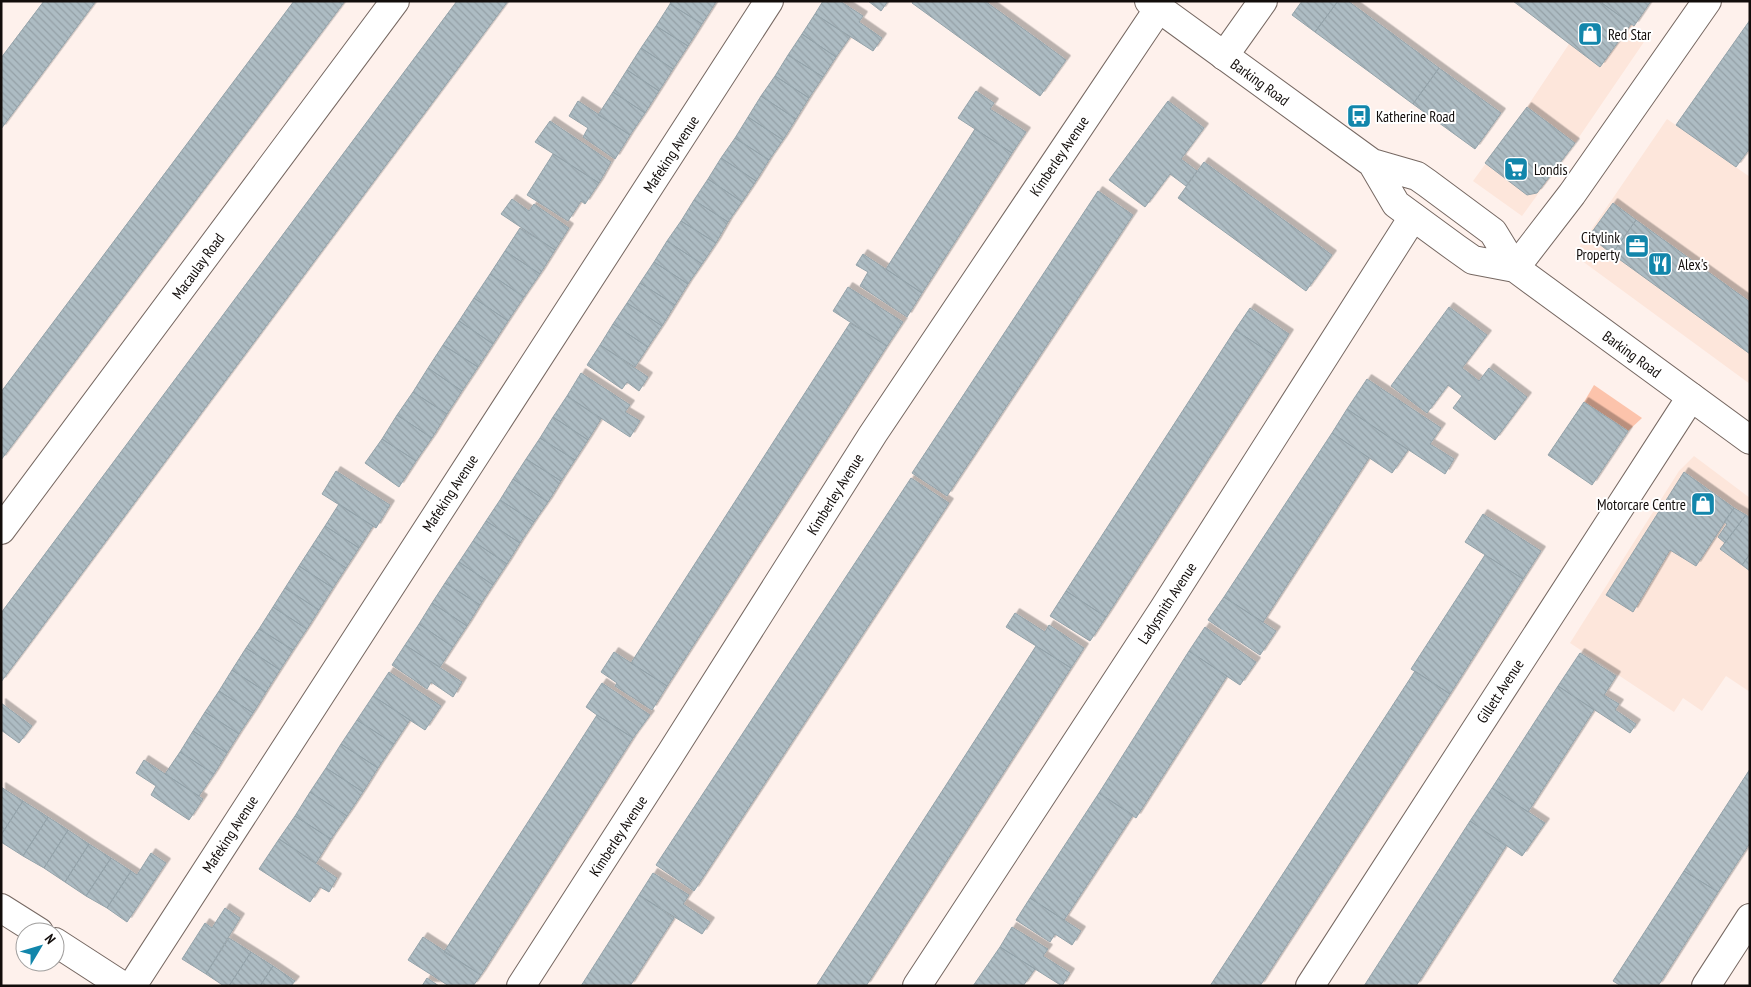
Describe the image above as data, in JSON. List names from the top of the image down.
{
  "streets": {
    "street": [
      "Barking Road",
      "Mafeking Avenue",
      "Kimberley Avenue",
      "Macaulay Road",
      "Ladysmith Avenue",
      "Gillett Avenue"
    ]
  },
  "crossings": [
    ["Barking Road", "Kimberley Avenue"],
    ["Barking Road", "Ladysmith Avenue"],
    ["Barking Road", "Gillett Avenue"]
  ],
  "places": {
    "shop": ["Red Star", "Motorcare Centre"],
    "bus stop": ["Katherine Road"],
    "supermarket": ["Londis"],
    "office": ["Citylink Property"],
    "restaurant": ["Alex's"]
  },
  "north": "top right"
}
